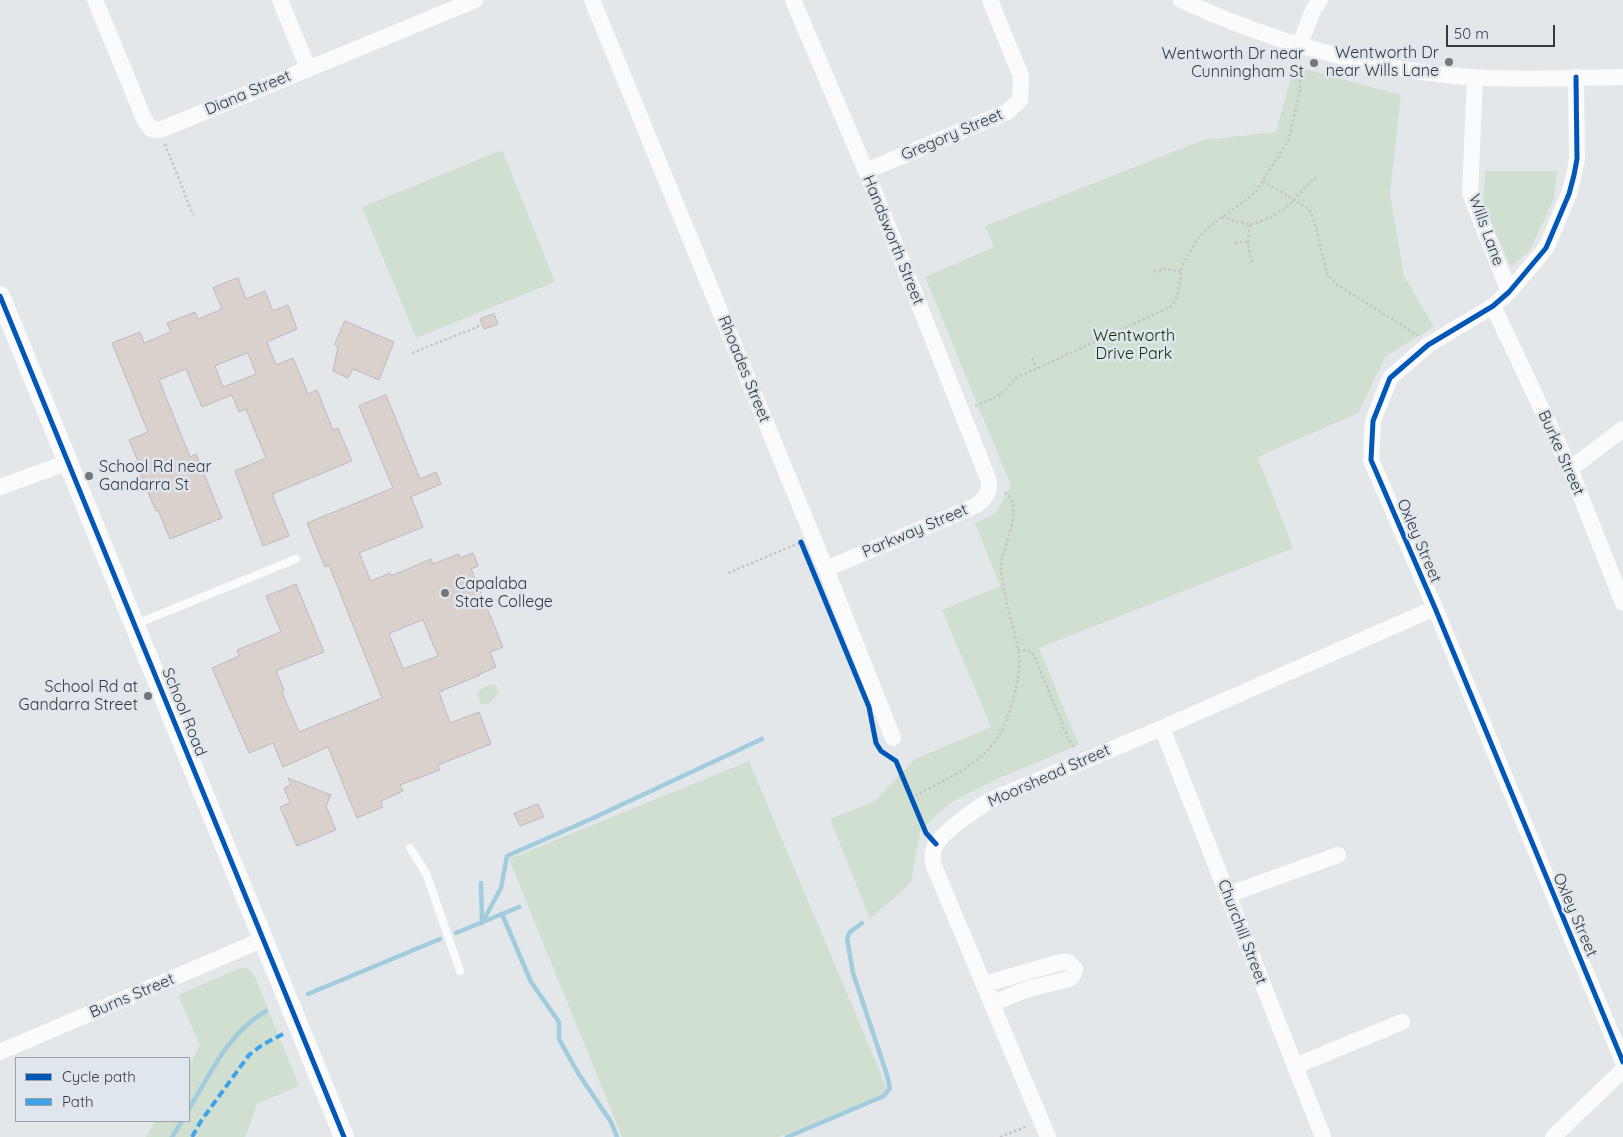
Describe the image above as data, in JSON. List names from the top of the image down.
{
  "streets": {
    "street": [
      "Diana Street",
      "Gregory Street",
      "Wills Lane",
      "Handsworth Street",
      "Rhoades Street",
      "Burke Street",
      "Parkway Street",
      "Oxley Street",
      "School Road",
      "Moorshead Street",
      "Churchill Street",
      "Burns Street"
    ]
  },
  "crossings": [
    ["Gregory Street", "Handsworth Street"],
    ["Wills Lane", "Oxley Street"],
    ["Handsworth Street", "Parkway Street"],
    ["Rhoades Street", "Parkway Street"],
    ["Burke Street", "Oxley Street"],
    ["Oxley Street", "Moorshead Street"],
    ["School Road", "Burns Street"],
    ["Moorshead Street", "Churchill Street"]
  ],
  "parks": ["Wentworth Drive Park"],
  "places": [
    "Wentworth Dr near Wills Lane",
    "Wentworth Dr near Cunningham St",
    "School Rd near Gandarra St",
    "Capalaba State College",
    "School Rd at Gandarra Street"
  ],
  "legend": ["Cycle path", "Path"],
  "scale_bar": "50 m"
}
